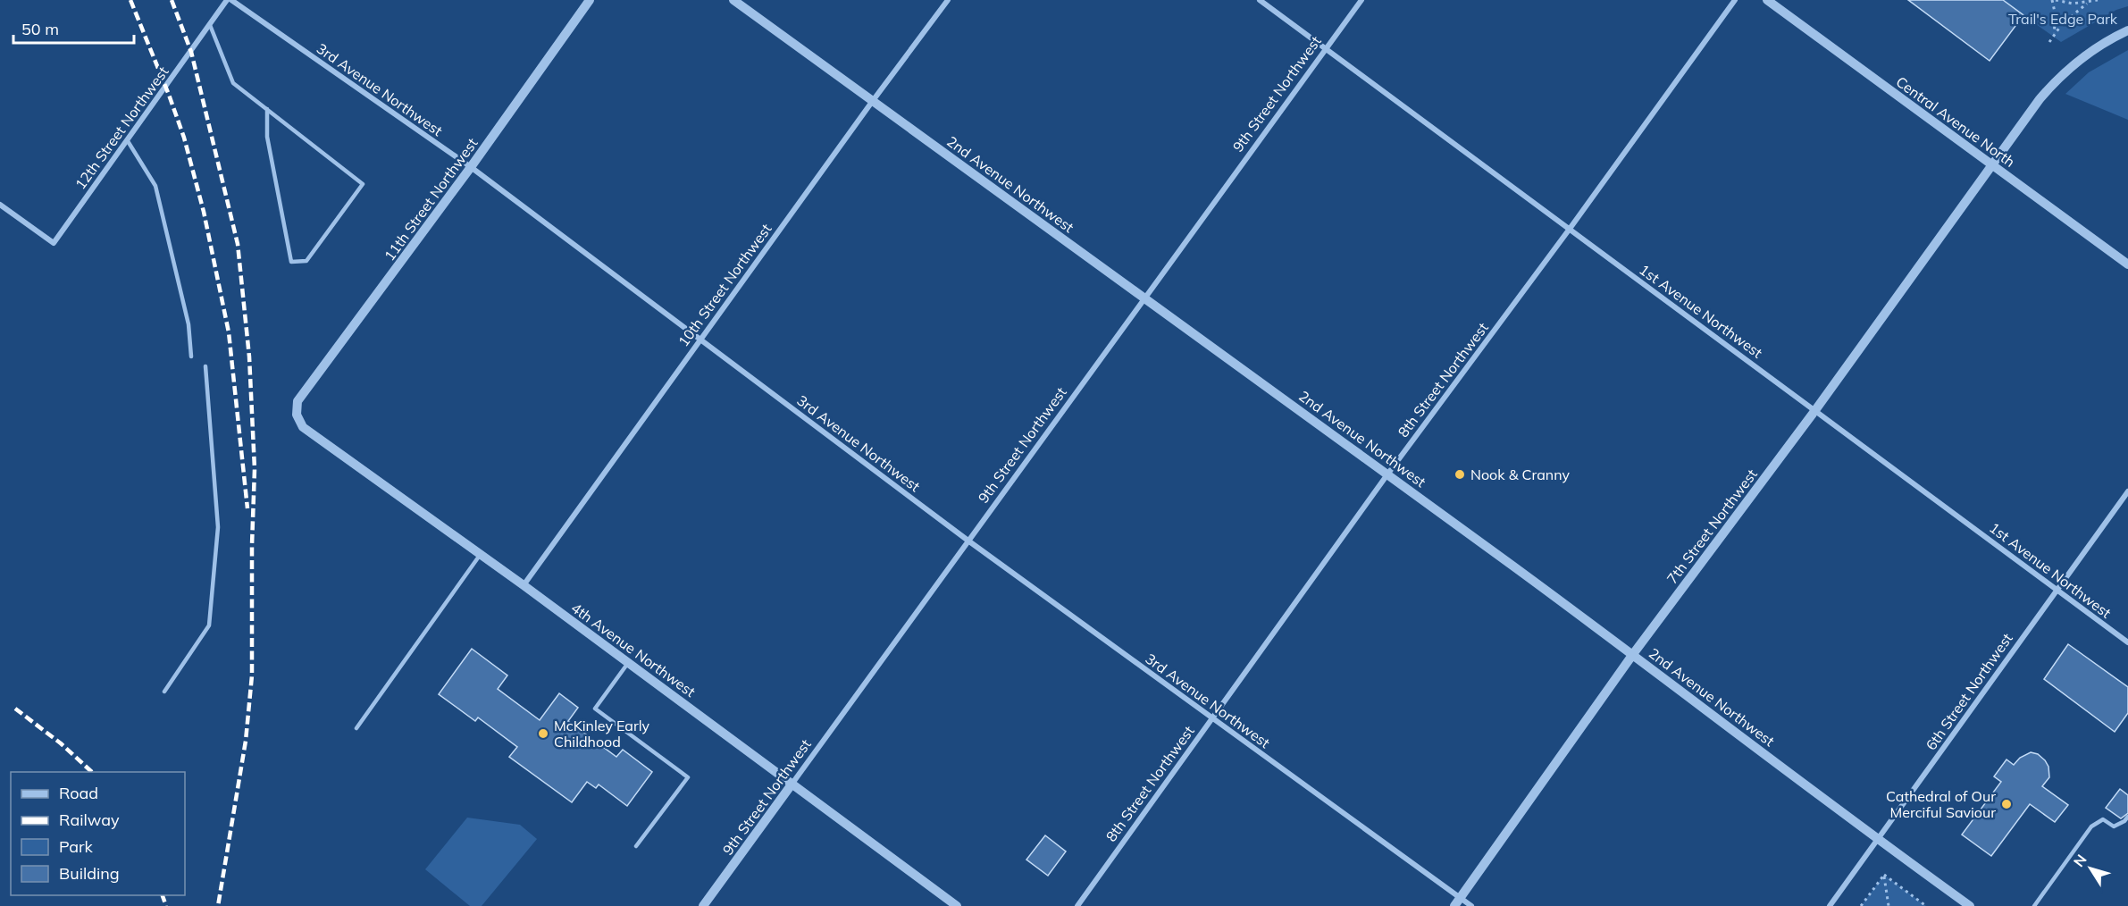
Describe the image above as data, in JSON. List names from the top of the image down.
{
  "streets": {
    "street": [
      "3rd Avenue Northwest",
      "9th Street Northwest",
      "Central Avenue North",
      "12th Street Northwest",
      "2nd Avenue Northwest",
      "11th Street Northwest",
      "10th Street Northwest",
      "1st Avenue Northwest",
      "8th Street Northwest",
      "7th Street Northwest",
      "4th Avenue Northwest",
      "6th Street Northwest"
    ]
  },
  "crossings": [
    ["3rd Avenue Northwest", "9th Street Northwest"],
    ["3rd Avenue Northwest", "11th Street Northwest"],
    ["3rd Avenue Northwest", "10th Street Northwest"],
    ["3rd Avenue Northwest", "8th Street Northwest"],
    ["3rd Avenue Northwest", "7th Street Northwest"],
    ["9th Street Northwest", "2nd Avenue Northwest"],
    ["9th Street Northwest", "1st Avenue Northwest"],
    ["9th Street Northwest", "4th Avenue Northwest"],
    ["Central Avenue North", "7th Street Northwest"],
    ["2nd Avenue Northwest", "10th Street Northwest"],
    ["2nd Avenue Northwest", "8th Street Northwest"],
    ["2nd Avenue Northwest", "7th Street Northwest"],
    ["2nd Avenue Northwest", "6th Street Northwest"],
    ["11th Street Northwest", "4th Avenue Northwest"],
    ["10th Street Northwest", "4th Avenue Northwest"],
    ["1st Avenue Northwest", "8th Street Northwest"],
    ["1st Avenue Northwest", "7th Street Northwest"],
    ["1st Avenue Northwest", "6th Street Northwest"]
  ],
  "parks": ["Trail's Edge Park"],
  "places": ["Nook & Cranny", "McKinley Early Childhood", "Cathedral of Our Merciful Saviour"],
  "legend": [
    "Road",
    "Railway",
    "Park",
    "Building"
  ],
  "scale_bar": "50 m",
  "north": "top left"
}
